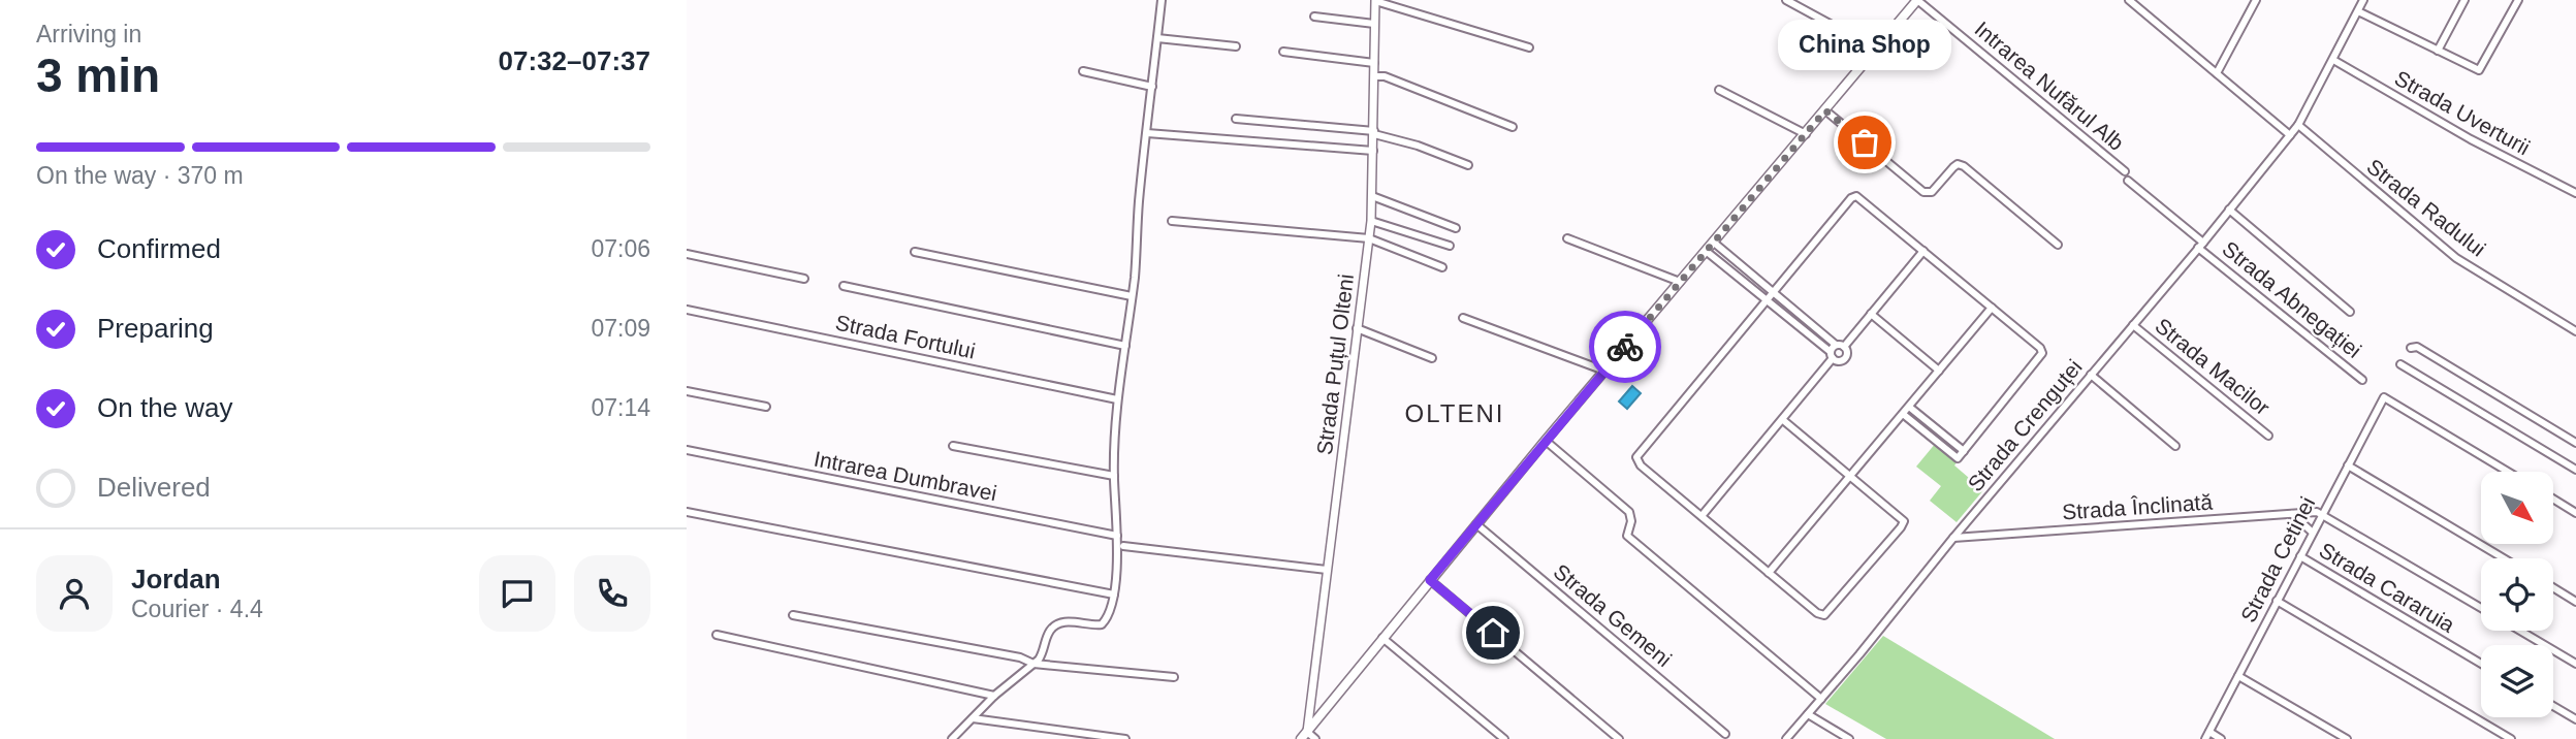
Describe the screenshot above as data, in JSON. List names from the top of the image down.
{
  "streets": {
    "street": [
      "Intrarea Nufărul Alb",
      "Strada Uverturii",
      "Strada Radului",
      "Strada Abnegației",
      "Strada Fortului",
      "Strada Puțul Olteni",
      "Strada Macilor",
      "Strada Crenguței",
      "Intrarea Dumbravei",
      "Strada Înclinată",
      "Strada Cetinei",
      "Strada Cararuia",
      "Strada Gemeni"
    ]
  },
  "crossings": [
    ["Strada Uverturii", "Strada Crenguței"],
    ["Strada Radului", "Strada Crenguței"],
    ["Strada Abnegației", "Strada Crenguței"],
    ["Strada Macilor", "Strada Crenguței"],
    ["Strada Crenguței", "Strada Înclinată"],
    ["Strada Înclinată", "Strada Cetinei"],
    ["Strada Cetinei", "Strada Cararuia"]
  ],
  "districts": ["OLTENI"],
  "places": ["China Shop"],
  "north": "bottom right",
  "page": {
    "heading": ["3 min", "Arriving in", "07:32–07:37"],
    "panel": ["Jordan", "Courier · 4.4"],
    "bubble": "China Shop",
    "bar": "On the way · 370 m",
    "list": [
      ["Confirmed", "07:06"],
      ["Preparing", "07:09"],
      ["On the way", "07:14"],
      "Delivered"
    ]
  }
}
